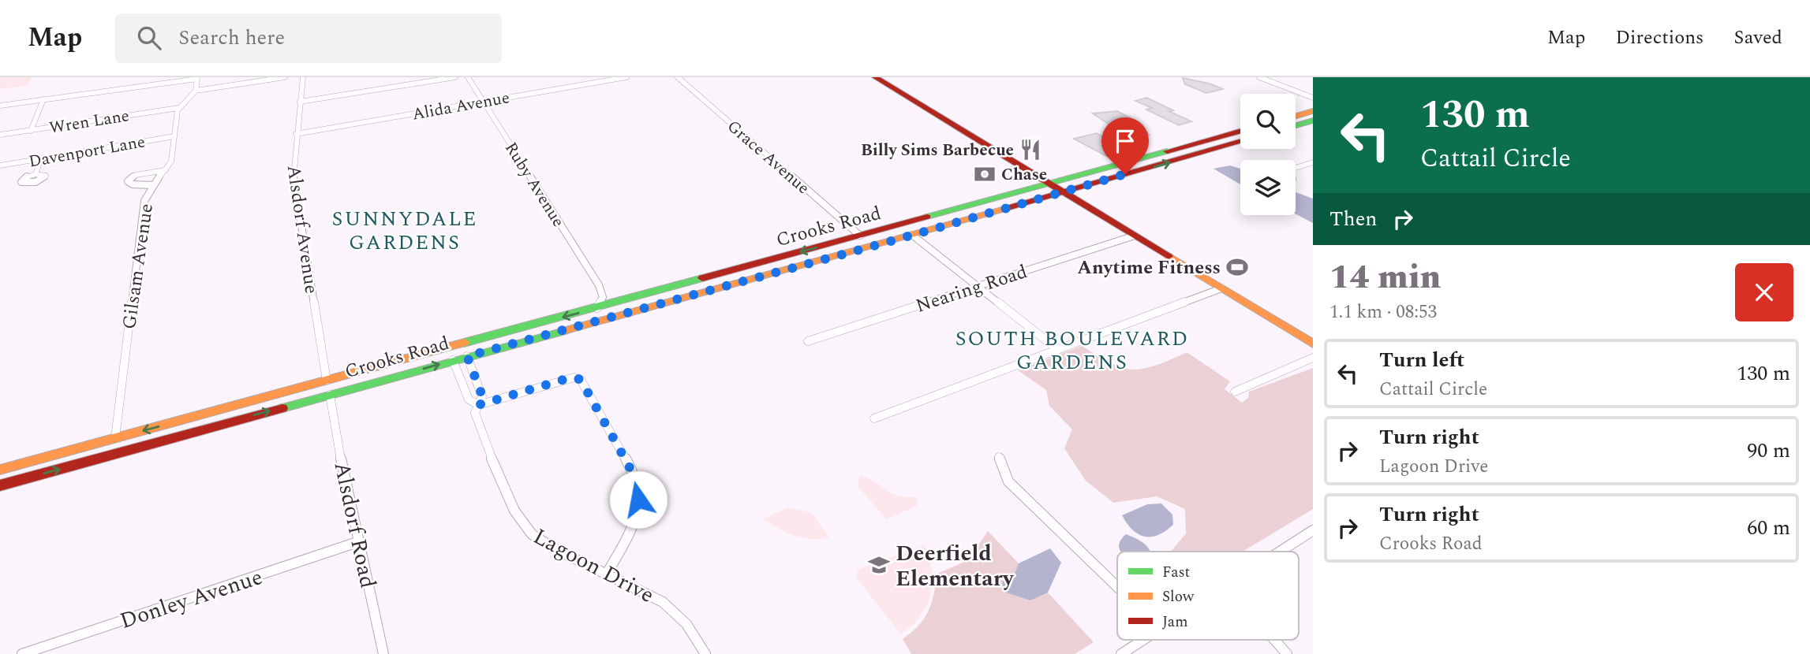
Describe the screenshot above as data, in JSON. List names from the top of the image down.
{
  "streets": {
    "main road": ["Crooks Road"],
    "street": [
      "Alida Avenue",
      "Wren Lane",
      "Davenport Lane",
      "Grace Avenue",
      "Ruby Avenue",
      "Alsdorf Avenue",
      "Gilsam Avenue",
      "Nearing Road",
      "Alsdorf Road",
      "Lagoon Drive",
      "Donley Avenue"
    ]
  },
  "crossings": [
    ["Alida Avenue", "Ruby Avenue"],
    ["Alida Avenue", "Alsdorf Avenue"],
    ["Wren Lane", "Gilsam Avenue"],
    ["Davenport Lane", "Gilsam Avenue"],
    ["Grace Avenue", "Crooks Road"],
    ["Crooks Road", "Alsdorf Avenue"],
    ["Crooks Road", "Gilsam Avenue"],
    ["Crooks Road", "Alsdorf Road"],
    ["Crooks Road", "Lagoon Drive"],
    ["Alsdorf Road", "Donley Avenue"]
  ],
  "districts": ["SUNNYDALE GARDENS", "SOUTH BOULEVARD GARDENS"],
  "places": {
    "restaurant": ["Billy Sims Barbecue"],
    "bank": ["Chase"],
    "sports": ["Anytime Fitness"],
    "school or university": ["Deerfield Elementary"]
  },
  "legend": ["Fast", "Slow", "Jam"],
  "page": {
    "header": "Map",
    "search": "Search here",
    "nav": ["Map", "Directions", "Saved"],
    "turn": ["130 m", "Cattail Circle"],
    "then": "Then",
    "heading": ["14 min", "1.1 km · 08:53"],
    "list": [
      {
        "name": "Turn left",
        "note": "Cattail Circle",
        "value": "130 m"
      },
      {
        "name": "Turn right",
        "note": "Lagoon Drive",
        "value": "90 m"
      },
      {
        "name": "Turn right",
        "note": "Crooks Road",
        "value": "60 m"
      }
    ]
  }
}
